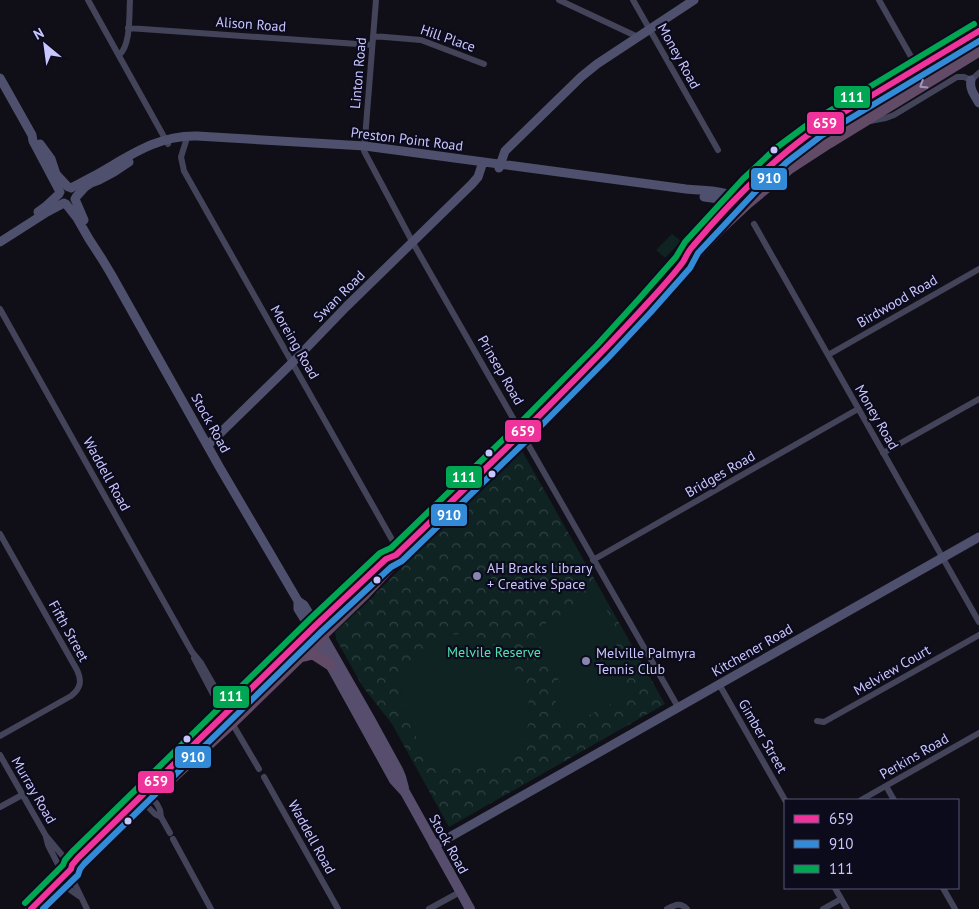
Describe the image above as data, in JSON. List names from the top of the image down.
{
  "streets": {
    "main road": ["Stock Road"],
    "street": [
      "Alison Road",
      "Hill Place",
      "Money Road",
      "Linton Road",
      "Preston Point Road",
      "Swan Road",
      "Birdwood Road",
      "Moreing Road",
      "Prinsep Road",
      "Waddell Road",
      "Bridges Road",
      "Fifth Street",
      "Kitchener Road",
      "Melview Court",
      "Gimber Street",
      "Perkins Road",
      "Murray Road"
    ]
  },
  "crossings": [
    ["Alison Road", "Linton Road"],
    ["Hill Place", "Linton Road"],
    ["Money Road", "Birdwood Road"],
    ["Money Road", "Bridges Road"],
    ["Money Road", "Kitchener Road"],
    ["Linton Road", "Preston Point Road"],
    ["Linton Road", "Prinsep Road"],
    ["Preston Point Road", "Swan Road"],
    ["Preston Point Road", "Moreing Road"],
    ["Preston Point Road", "Prinsep Road"],
    ["Preston Point Road", "Stock Road"],
    ["Swan Road", "Moreing Road"],
    ["Swan Road", "Prinsep Road"],
    ["Swan Road", "Stock Road"],
    ["Prinsep Road", "Bridges Road"],
    ["Prinsep Road", "Kitchener Road"],
    ["Stock Road", "Kitchener Road"],
    ["Kitchener Road", "Gimber Street"]
  ],
  "parks": ["Melvile Reserve"],
  "places": ["AH Bracks Library + Creative Space", "Melville Palmyra Tennis Club"],
  "lines": ["transit line 111", "transit line 659", "transit line 910"],
  "legend": ["659", "910", "111"],
  "north": "top left"
}
